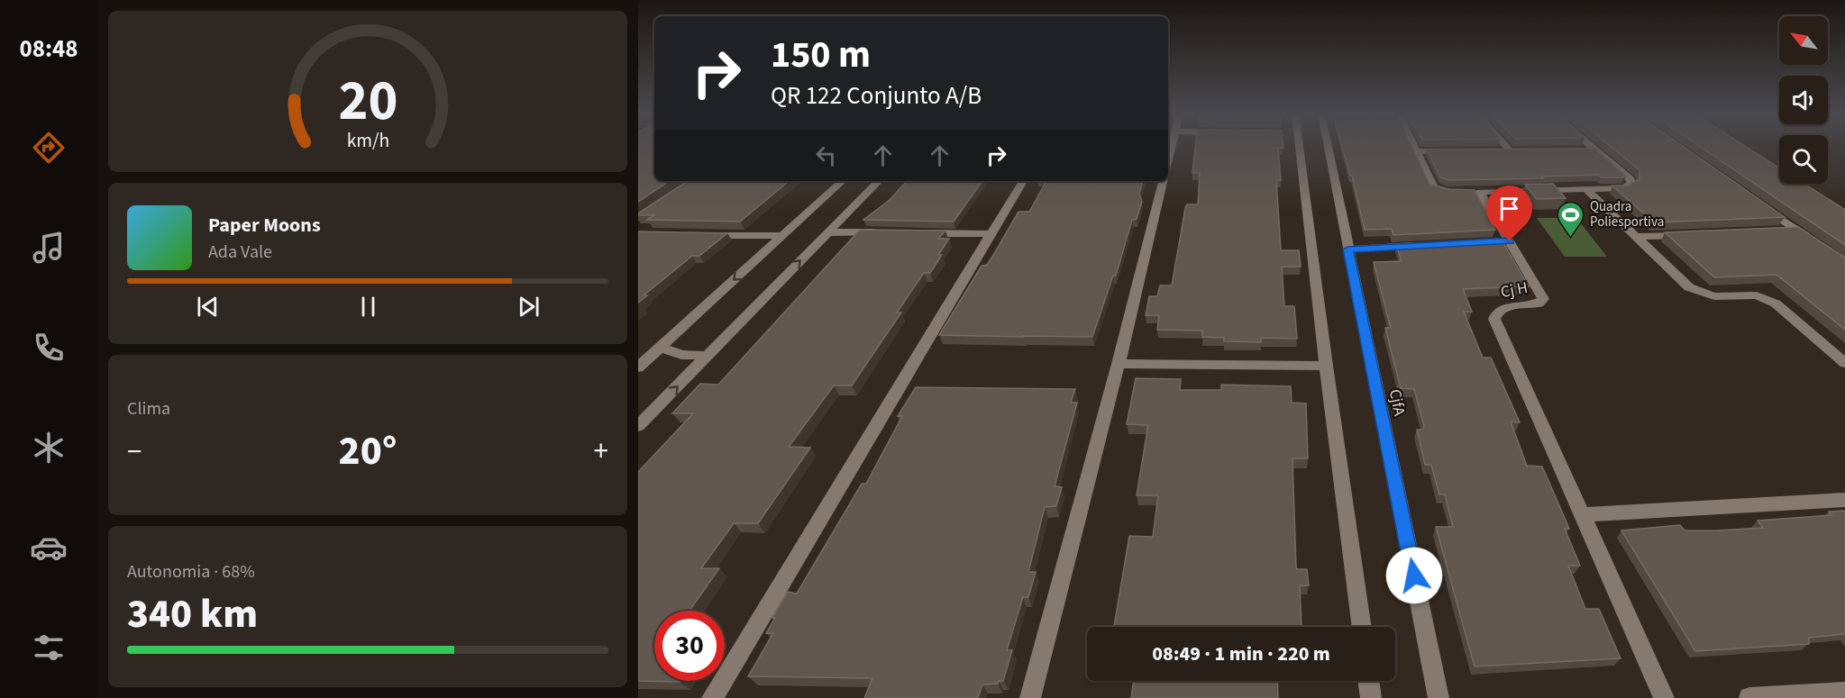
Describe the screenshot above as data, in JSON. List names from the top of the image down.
{
  "streets": {
    "street": ["Cj H", "CjfA"]
  },
  "places": {
    "sports": ["Quadra Poliesportiva"]
  },
  "north": "top left",
  "page": {
    "tabs": "08:48",
    "turn": ["150 m", "QR 122 Conjunto A/B"],
    "song": ["Paper Moons", "Ada Vale"],
    "tile": [
      "Clima",
      ["Autonomia · 68%", "340 km"]
    ],
    "heat": ["−", "20°", "+"],
    "limit": "30",
    "trip": "08:49 · 1 min · 220 m",
    "gauge": ["20", "km/h"]
  }
}
